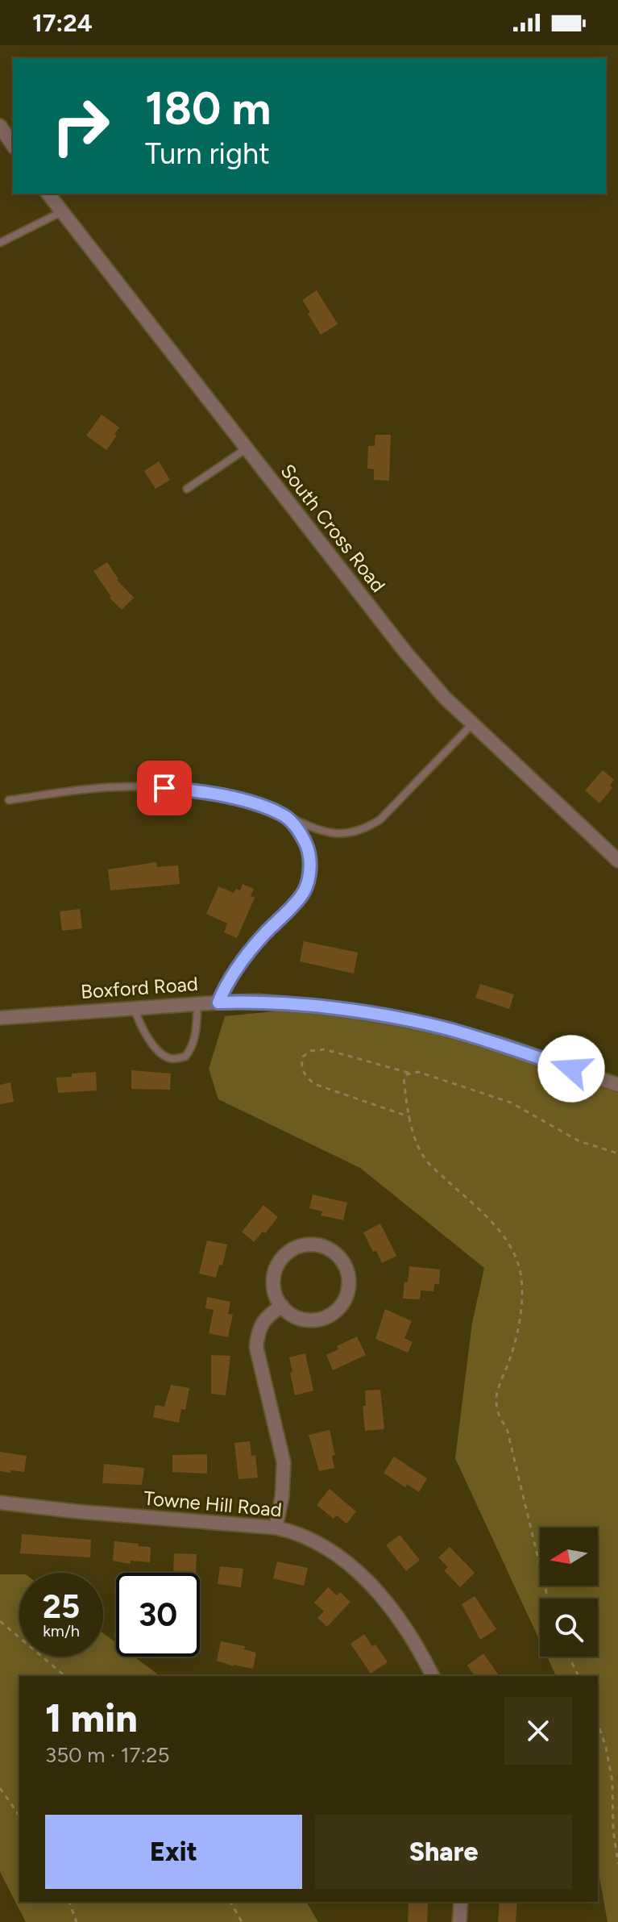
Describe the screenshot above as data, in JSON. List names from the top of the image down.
{
  "streets": {
    "street": ["South Cross Road", "Boxford Road", "Towne Hill Road"]
  },
  "north": "left",
  "page": {
    "status": "17:24",
    "turn": ["180 m", "Turn right"],
    "speed": "25 km/h",
    "limit": "30",
    "heading": ["1 min", "350 m · 17:25"],
    "buttons": ["Exit", "Share"]
  }
}
